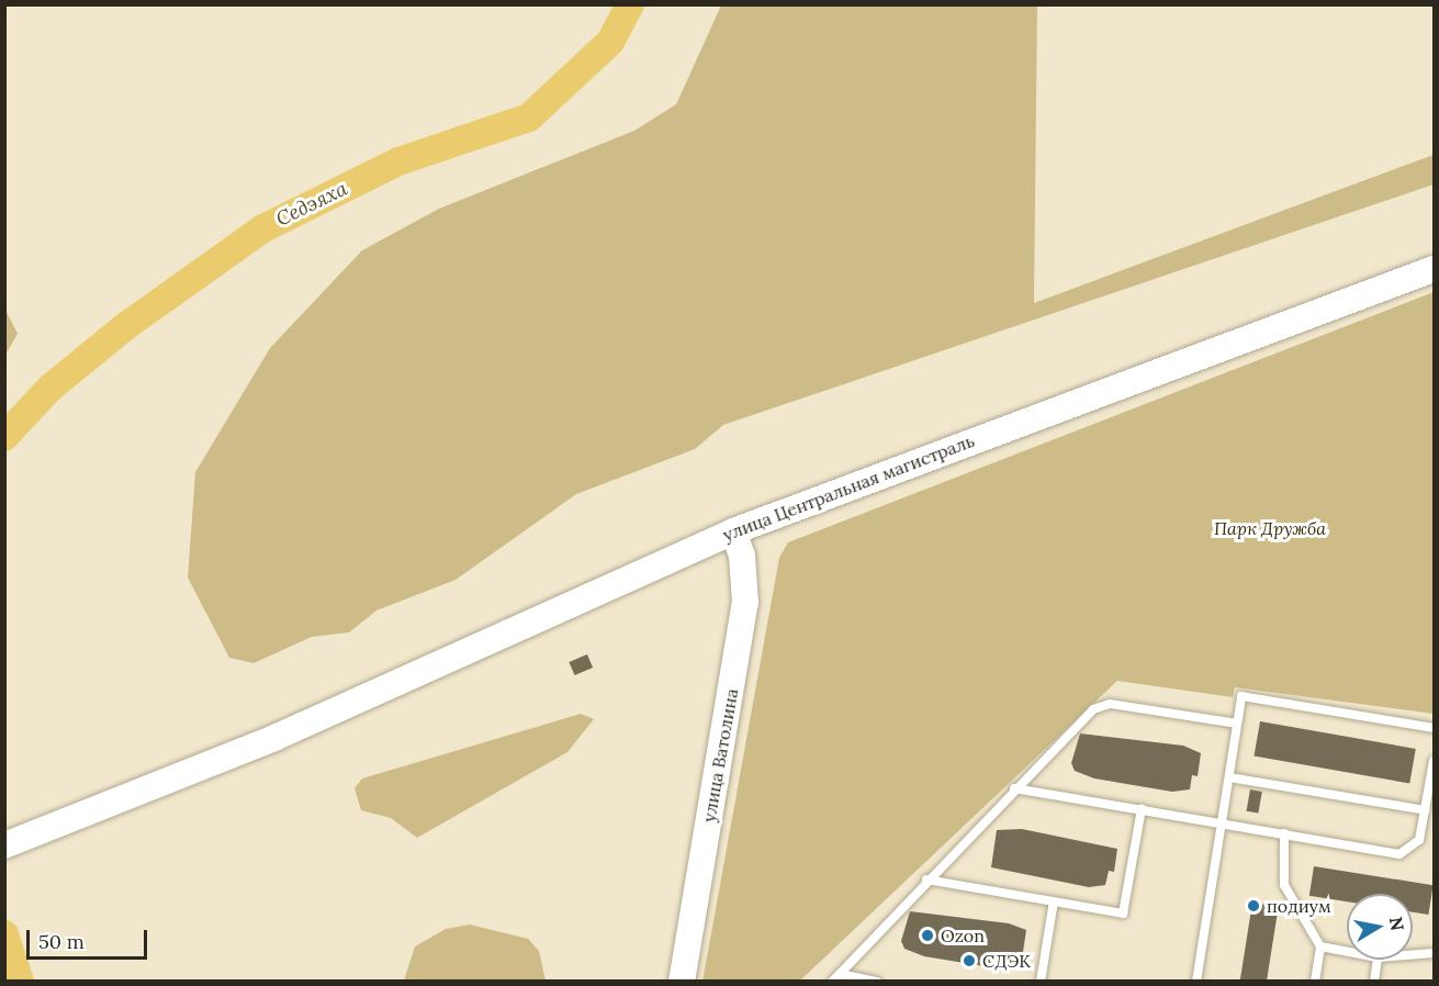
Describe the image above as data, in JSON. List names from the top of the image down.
{
  "streets": {
    "main road": ["улица Центральная магистраль", "улица Ватолина"]
  },
  "crossings": [
    ["улица Центральная магистраль", "улица Ватолина"]
  ],
  "water": ["Седэяха"],
  "parks": ["Парк Дружба"],
  "places": ["подиум", "Ozon", "СДЭК"],
  "scale_bar": "50 m",
  "north": "right"
}
